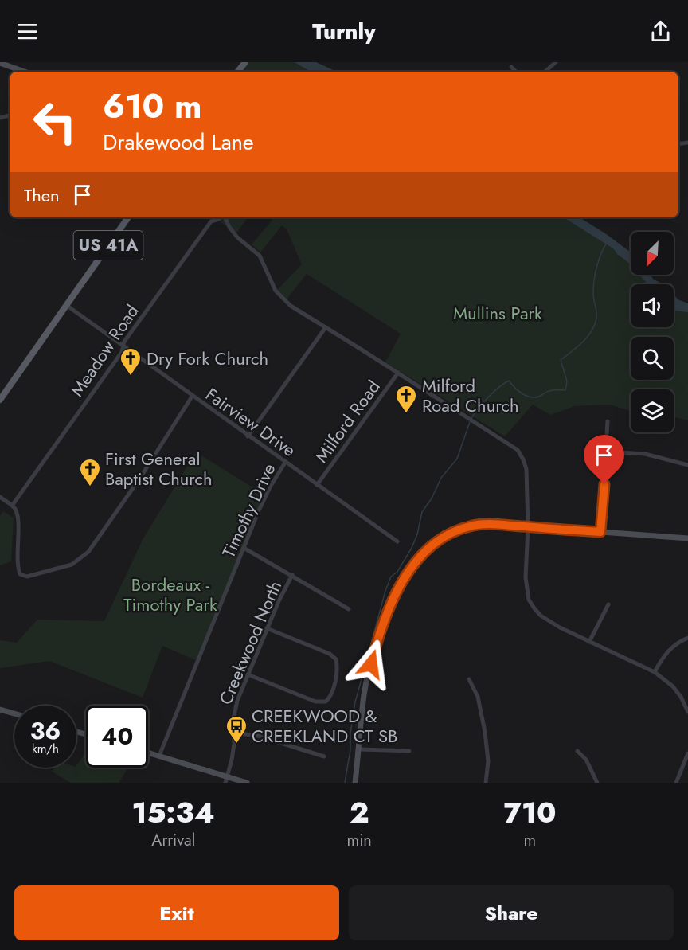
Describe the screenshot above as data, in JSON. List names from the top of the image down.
{
  "streets": {
    "main road": ["US 41A"],
    "street": [
      "Meadow Road",
      "Milford Road",
      "Fairview Drive",
      "Timothy Drive",
      "Creekwood North"
    ]
  },
  "crossings": [
    ["US 41A", "Fairview Drive"],
    ["Meadow Road", "Fairview Drive"],
    ["Milford Road", "Fairview Drive"],
    ["Fairview Drive", "Timothy Drive"]
  ],
  "parks": ["Mullins Park", "Bordeaux - Timothy Park"],
  "places": {
    "church": ["Dry Fork Church", "Milford Road Church", "First General Baptist Church"],
    "bus stop": ["CREEKWOOD & CREEKLAND CT SB"]
  },
  "north": "bottom left",
  "page": {
    "header": "Turnly",
    "turn": ["610 m", "Drakewood Lane"],
    "then": "Then",
    "speed": "36 km/h",
    "limit": "40",
    "eta": [
      "15:34",
      "Arrival",
      "2",
      "min",
      "710",
      "m"
    ],
    "buttons": ["Exit", "Share"]
  }
}
